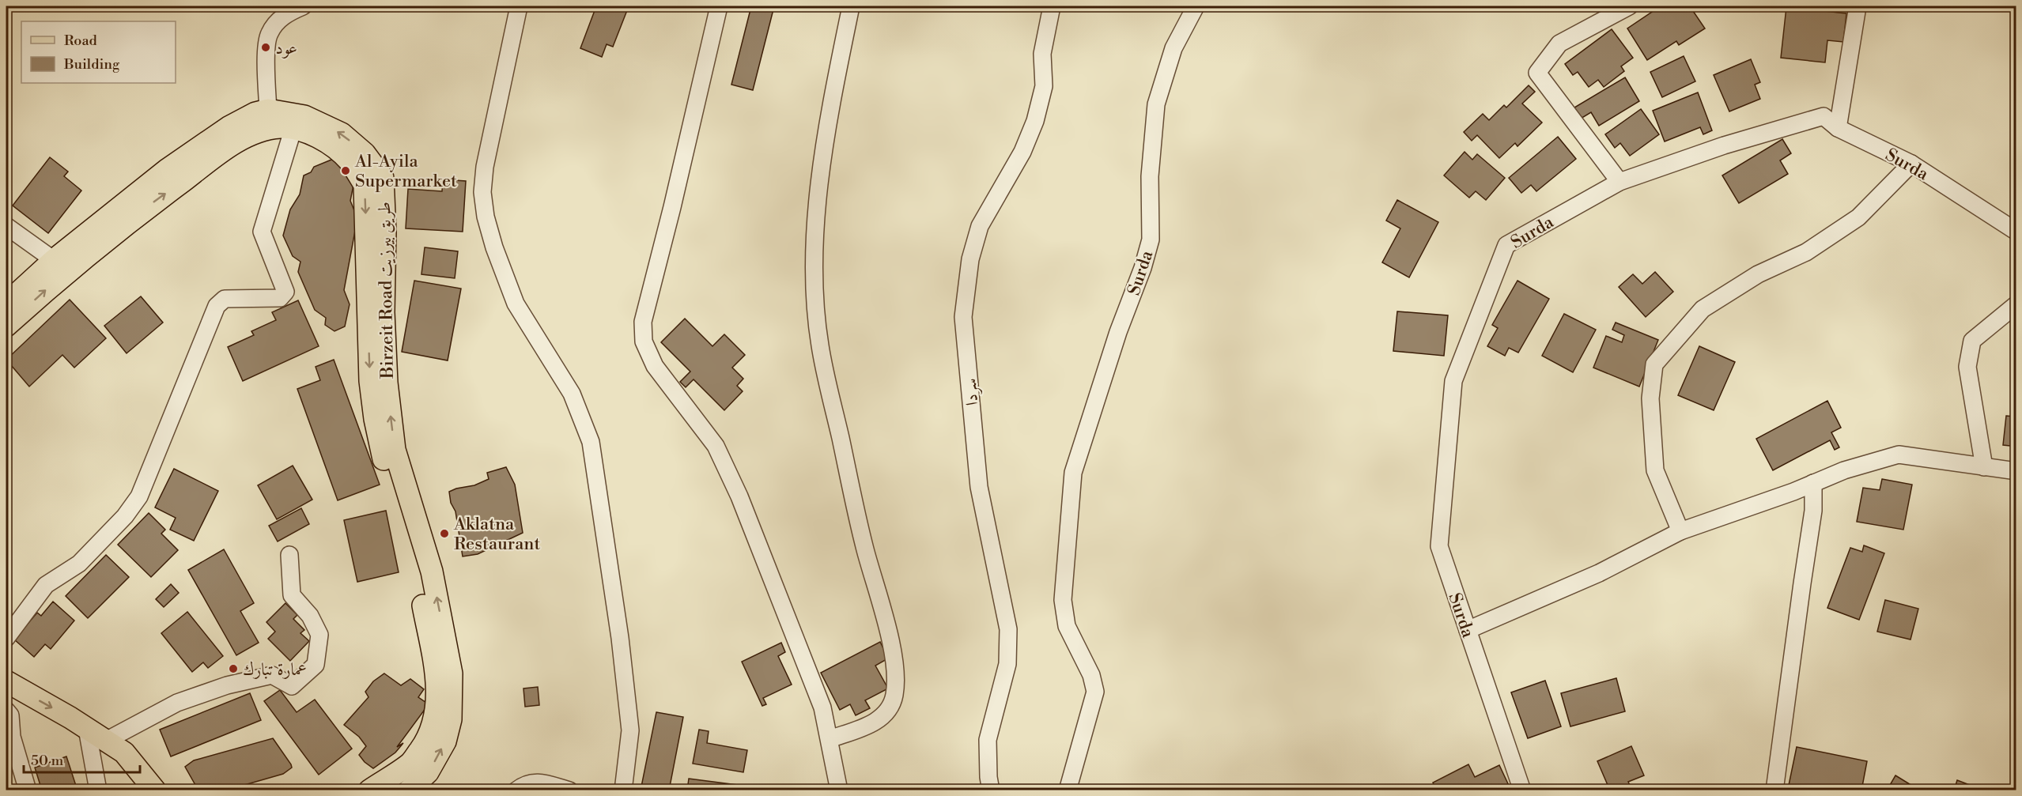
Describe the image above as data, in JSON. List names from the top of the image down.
{
  "streets": {
    "main road": ["Birzeit Road طريق بيرزيت"],
    "street": ["Surda", "سردا"]
  },
  "places": [
    "عود",
    "Al-Ayila Supermarket",
    "Aklatna Restaurant",
    "عمارة تبارك"
  ],
  "legend": ["Road", "Building"],
  "scale_bar": "50 m"
}
